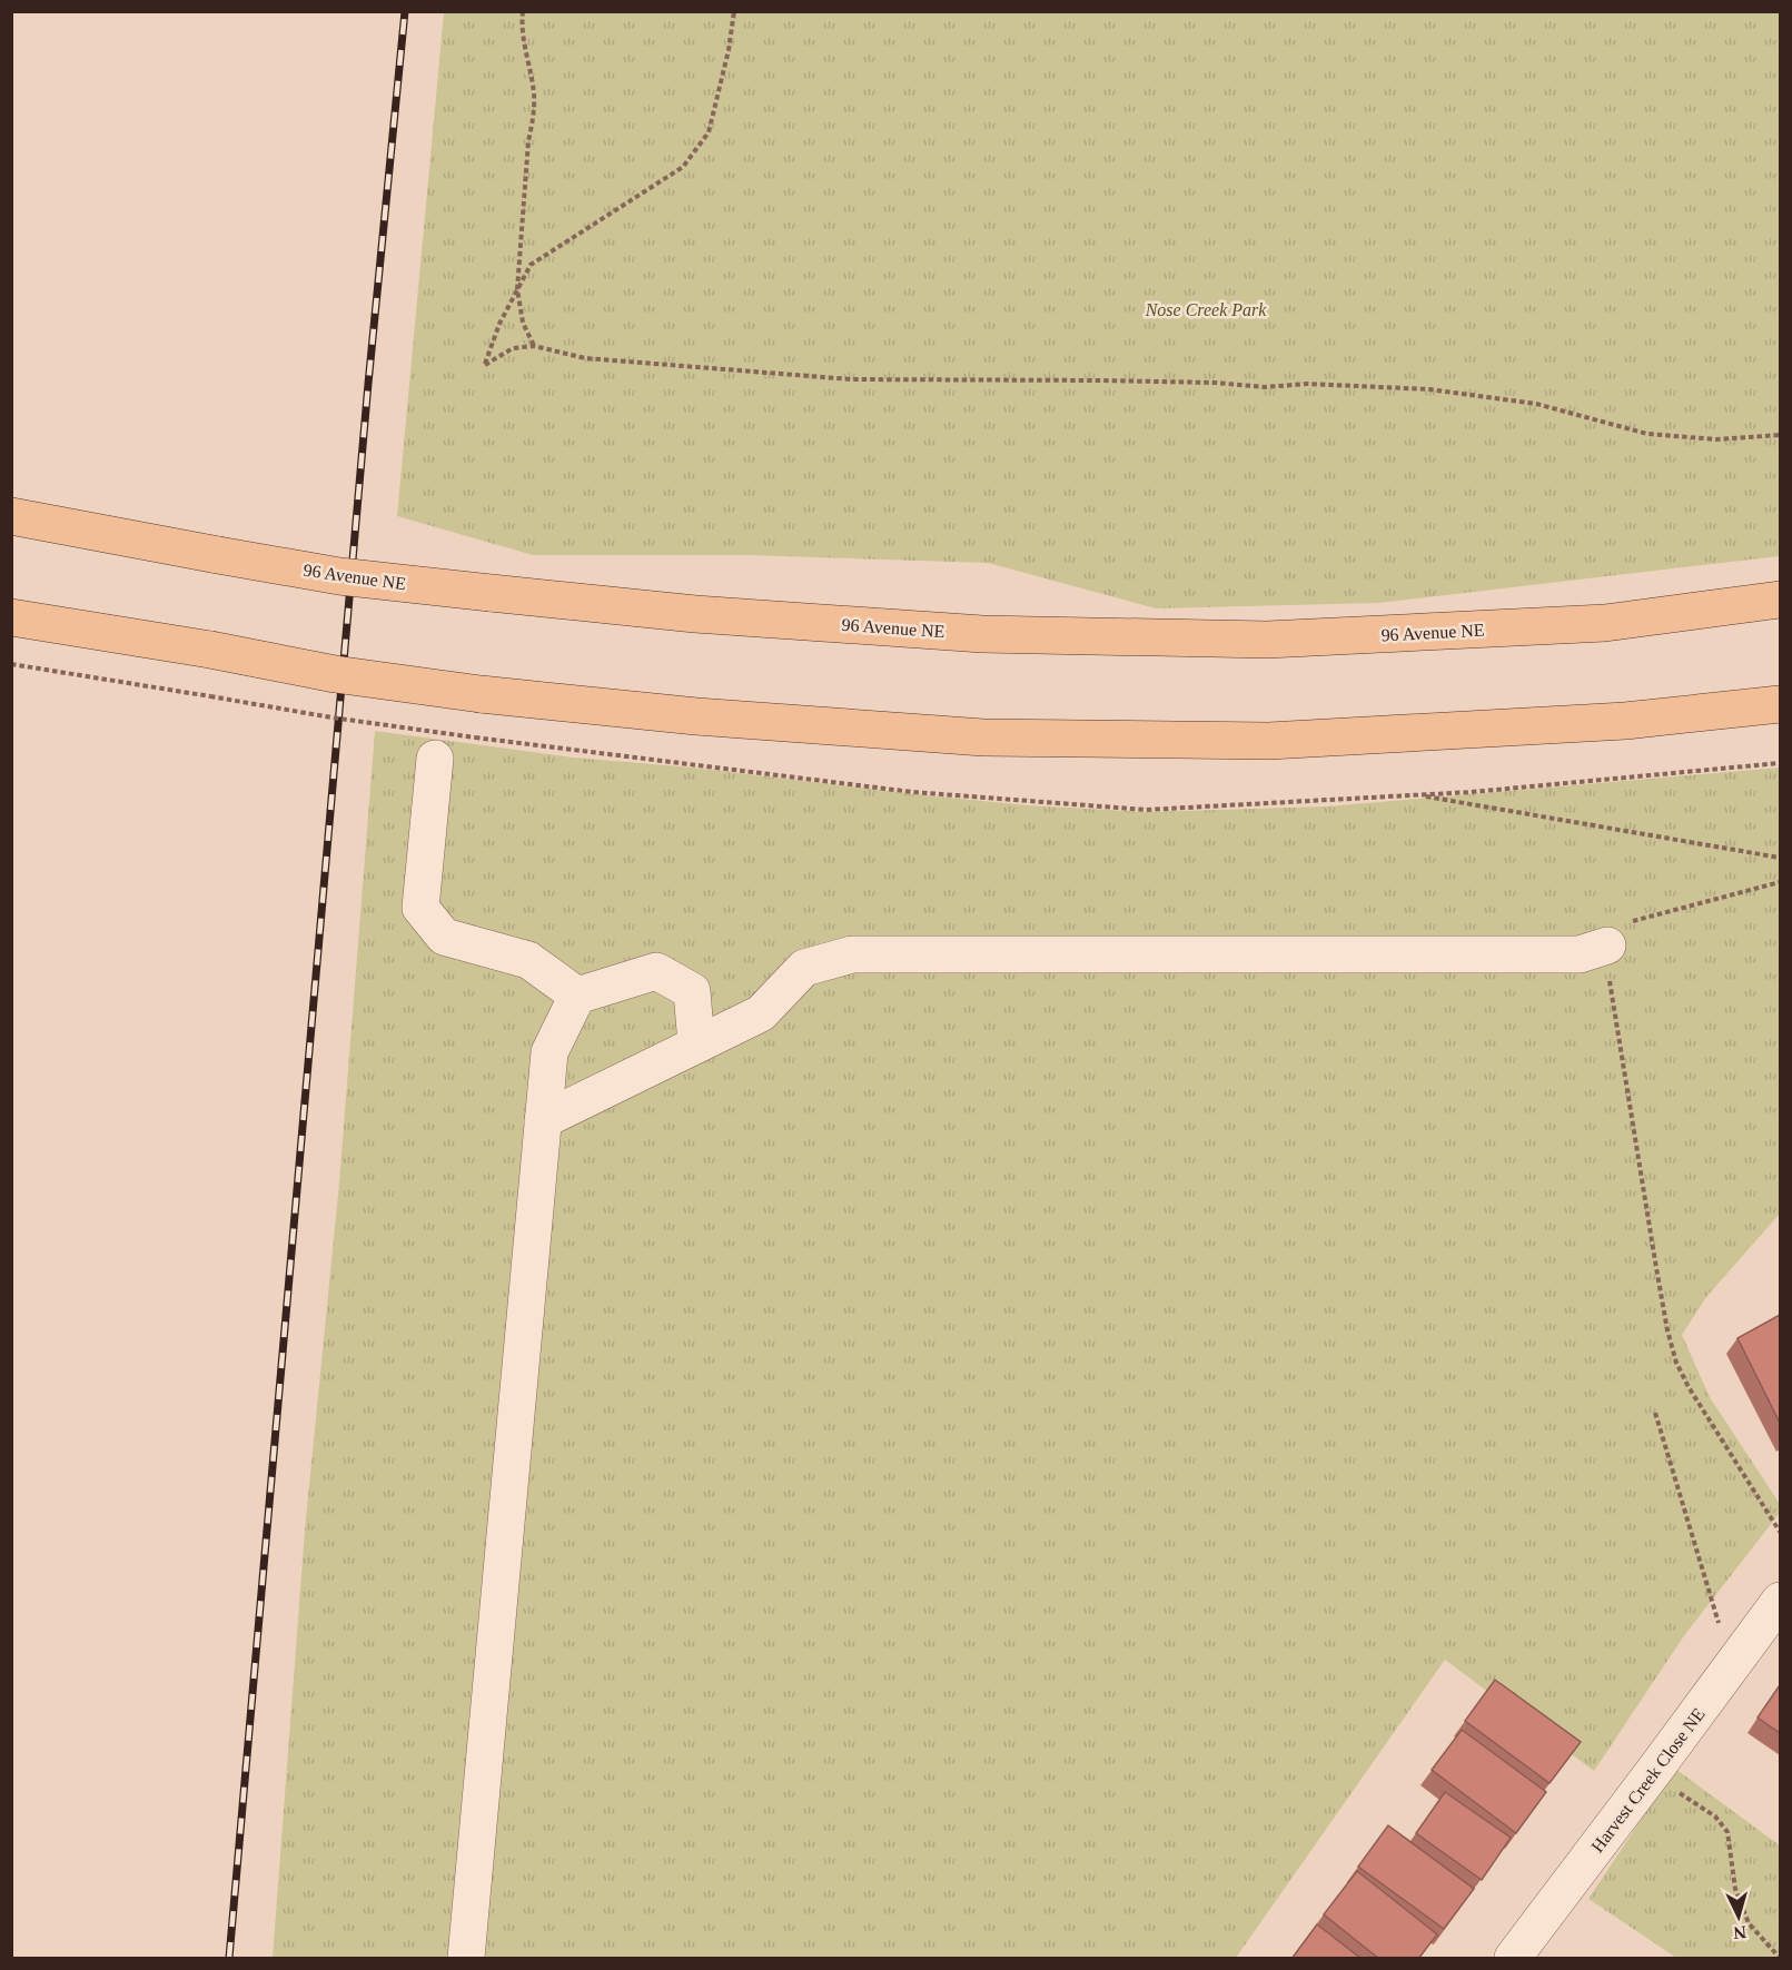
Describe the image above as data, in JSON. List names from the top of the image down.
{
  "streets": {
    "main road": ["96 Avenue NE"],
    "street": ["Harvest Creek Close NE"]
  },
  "parks": ["Nose Creek Park"],
  "north": "bottom"
}
